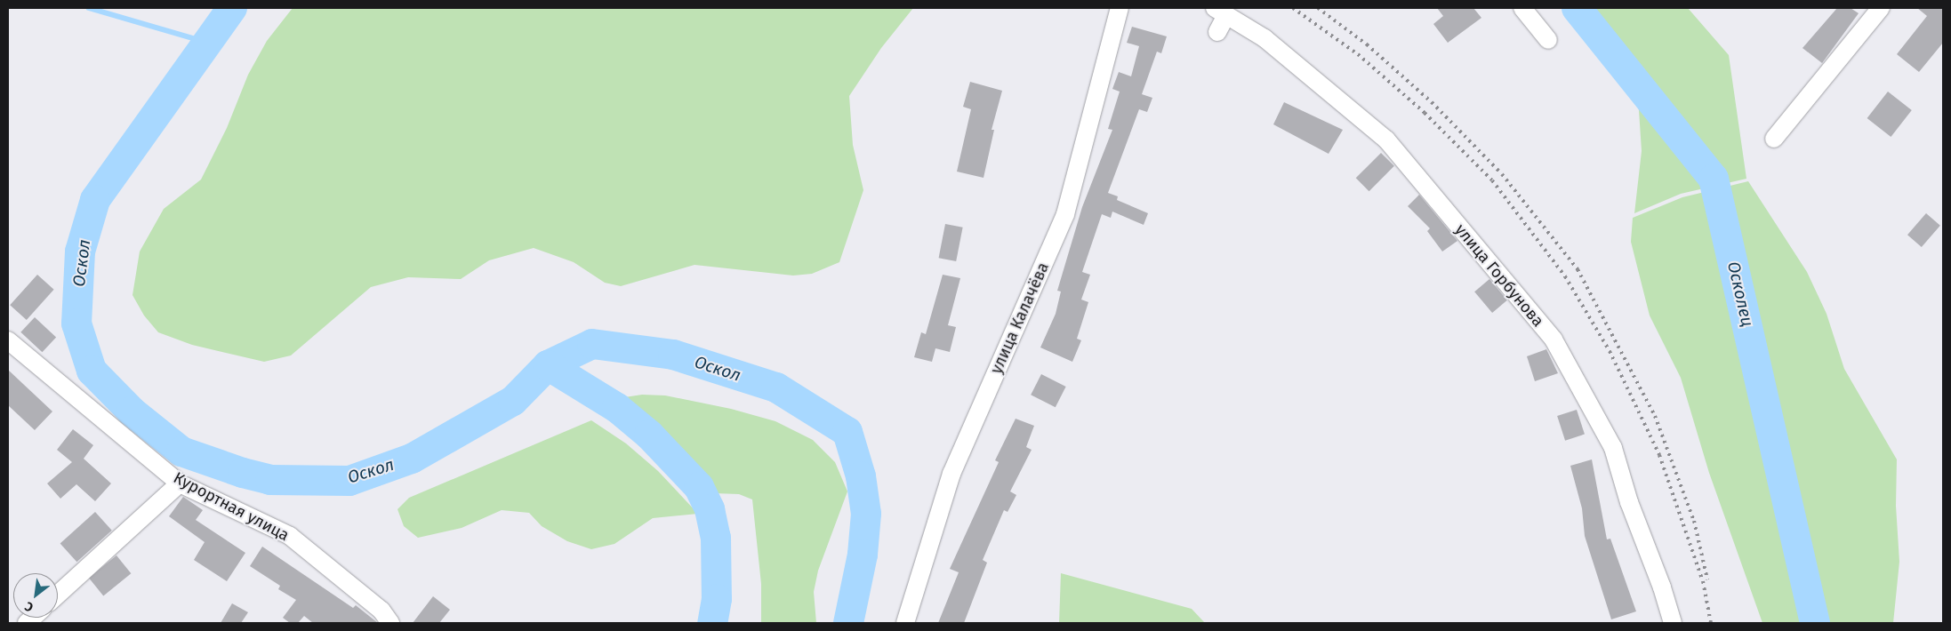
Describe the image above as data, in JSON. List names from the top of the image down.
{
  "streets": {
    "street": ["улица Горбунова", "улица Калачёва", "Курортная улица"]
  },
  "water": ["Оскол", "Осколец"],
  "north": "bottom left"
}
